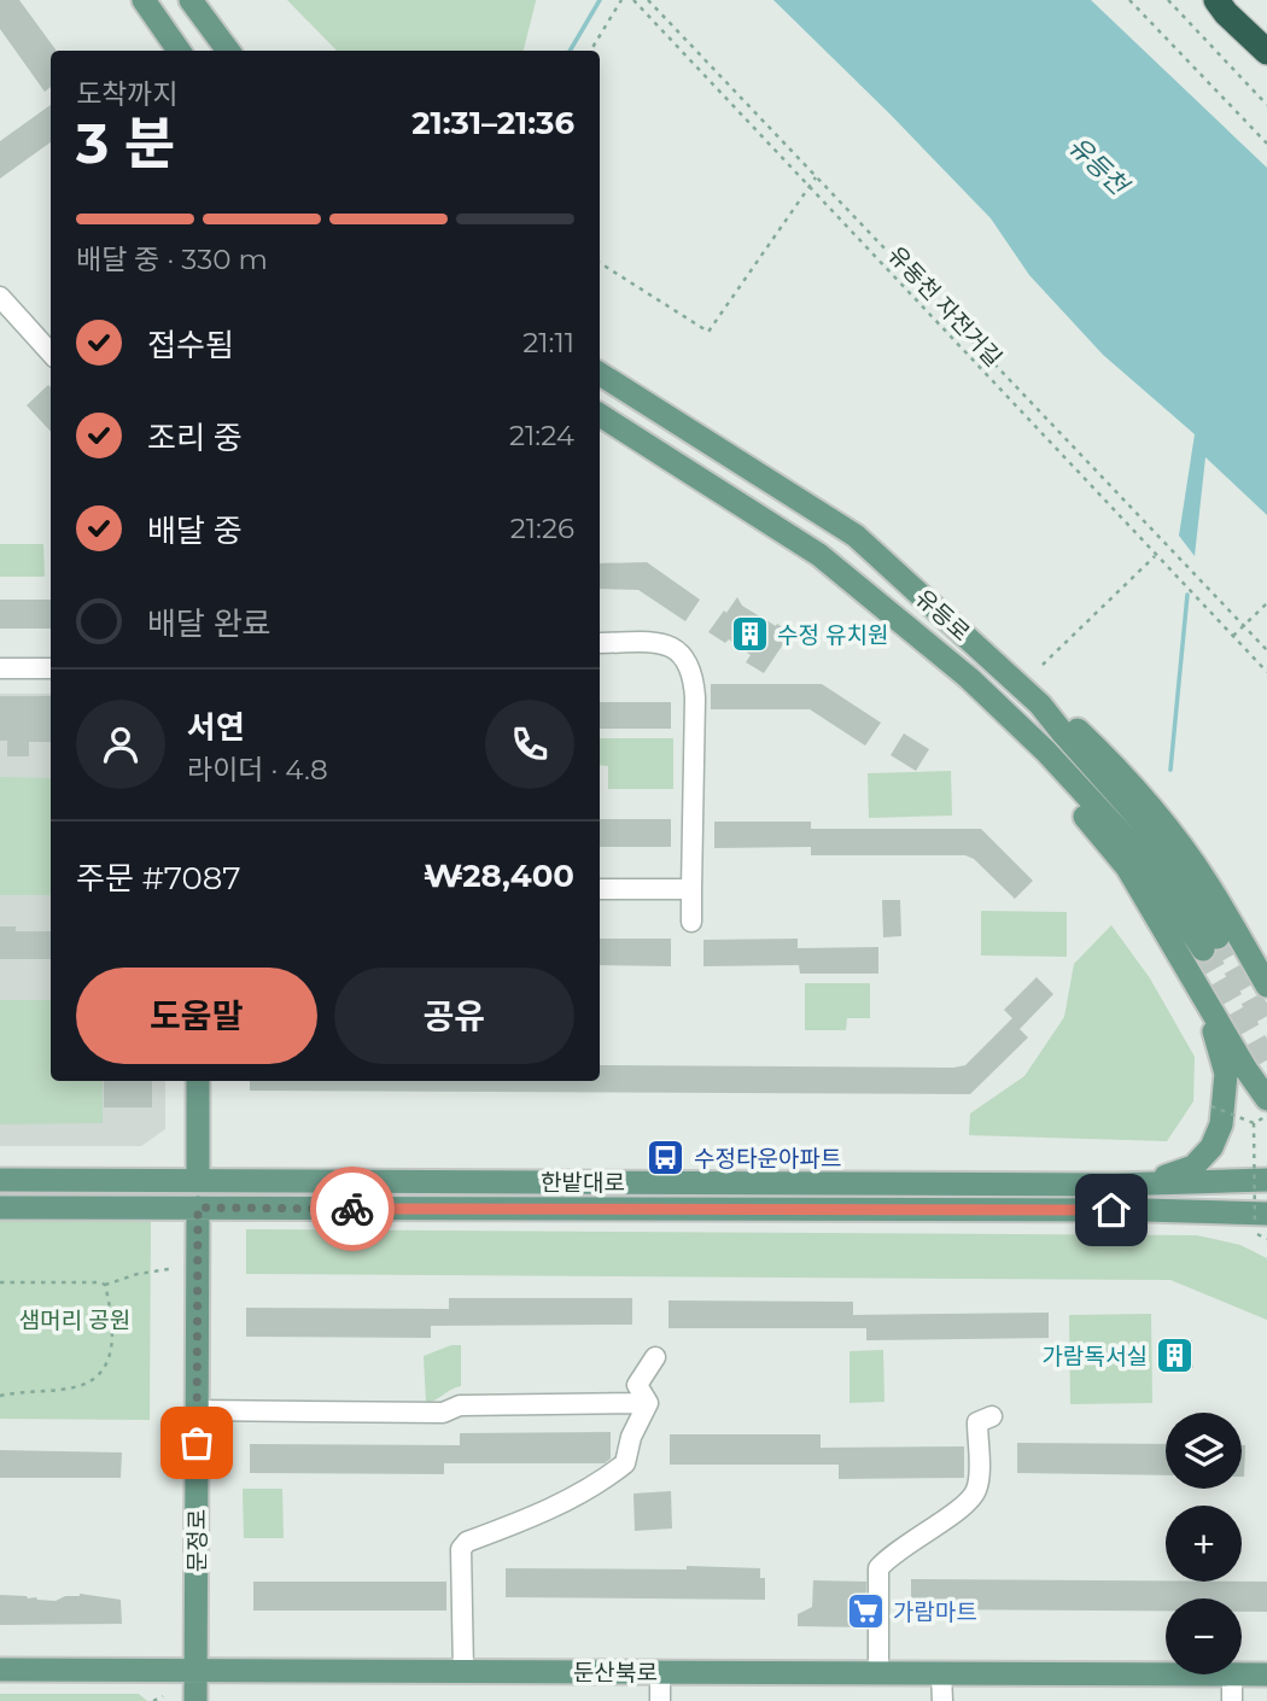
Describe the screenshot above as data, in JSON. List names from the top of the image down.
{
  "streets": {
    "main road": [
      "유등로",
      "한밭대로",
      "문정로",
      "둔산북로"
    ],
    "path": ["유동천 자전거길"]
  },
  "crossings": [
    ["한밭대로", "문정로"],
    ["문정로", "둔산북로"]
  ],
  "water": ["유등천"],
  "parks": ["샘머리 공원"],
  "places": {
    "building": ["수정 유치원", "가람독서실"],
    "bus stop": ["수정타운아파트"],
    "supermarket": ["가람마트"]
  },
  "page": {
    "heading": ["3 분", "도착까지", "21:31–21:36"],
    "panel": [
      "서연",
      "라이더 · 4.8",
      "주문 #7087",
      "₩28,400"
    ],
    "bar": "배달 중 · 330 m",
    "list": [
      ["접수됨", "21:11"],
      ["조리 중", "21:24"],
      ["배달 중", "21:26"],
      "배달 완료"
    ],
    "buttons": ["도움말", "공유"],
    "map_buttons": ["+", "−"]
  }
}
